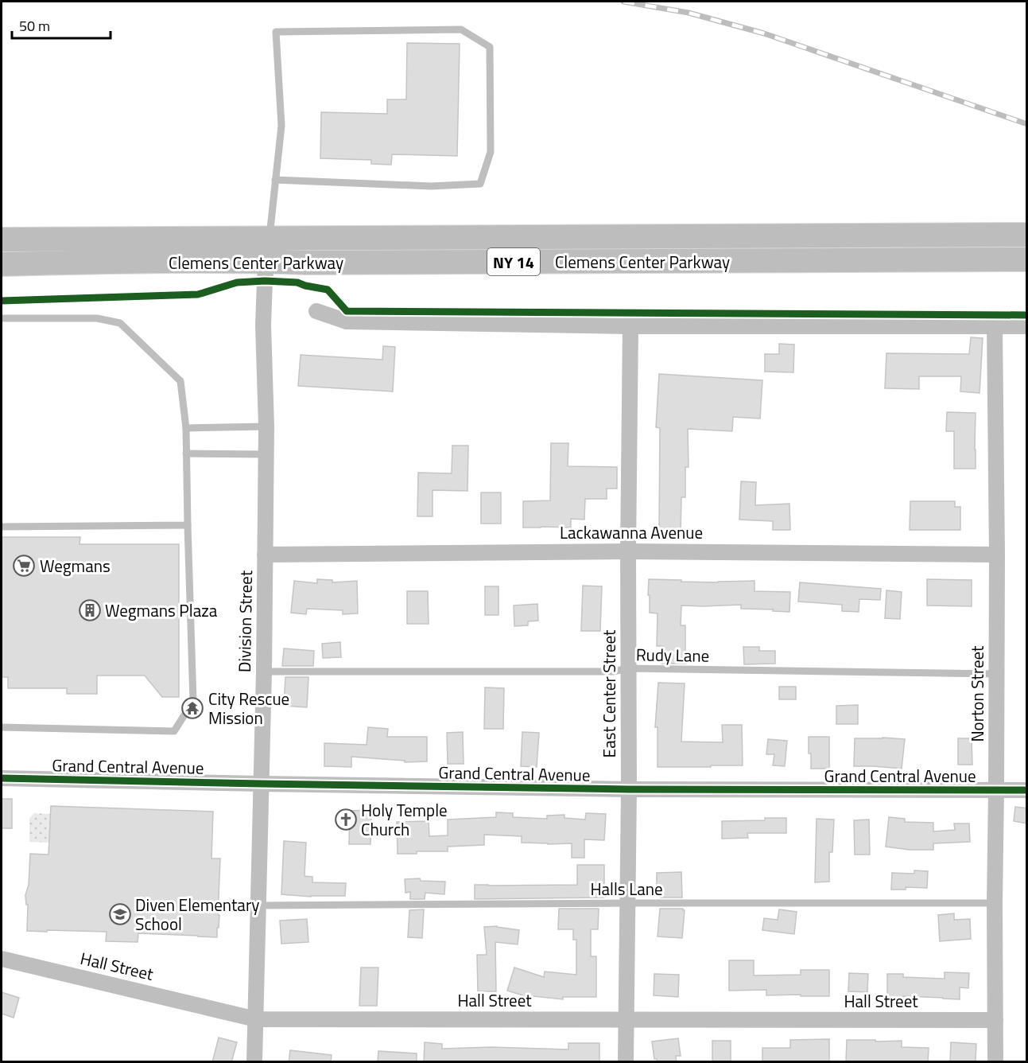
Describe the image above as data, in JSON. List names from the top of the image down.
{
  "streets": {
    "main road": ["NY 14", "Clemens Center Parkway"],
    "street": [
      "Lackawanna Avenue",
      "Division Street",
      "East Center Street",
      "Norton Street",
      "Grand Central Avenue",
      "Hall Street"
    ],
    "lane": ["Rudy Lane", "Halls Lane"]
  },
  "crossings": [
    ["Clemens Center Parkway", "Division Street"],
    ["Lackawanna Avenue", "Division Street"],
    ["Lackawanna Avenue", "East Center Street"],
    ["Lackawanna Avenue", "Norton Street"],
    ["Division Street", "Rudy Lane"],
    ["Division Street", "Grand Central Avenue"],
    ["Division Street", "Halls Lane"],
    ["Division Street", "Hall Street"],
    ["Rudy Lane", "East Center Street"],
    ["Rudy Lane", "Norton Street"],
    ["East Center Street", "Grand Central Avenue"],
    ["East Center Street", "Halls Lane"],
    ["East Center Street", "Hall Street"],
    ["Norton Street", "Grand Central Avenue"],
    ["Norton Street", "Halls Lane"],
    ["Norton Street", "Hall Street"]
  ],
  "places": {
    "supermarket": ["Wegmans"],
    "building": ["Wegmans Plaza"],
    "temple": ["City Rescue Mission"],
    "church": ["Holy Temple Church"],
    "school or university": ["Diven Elementary School"]
  },
  "scale_bar": "50 m"
}
